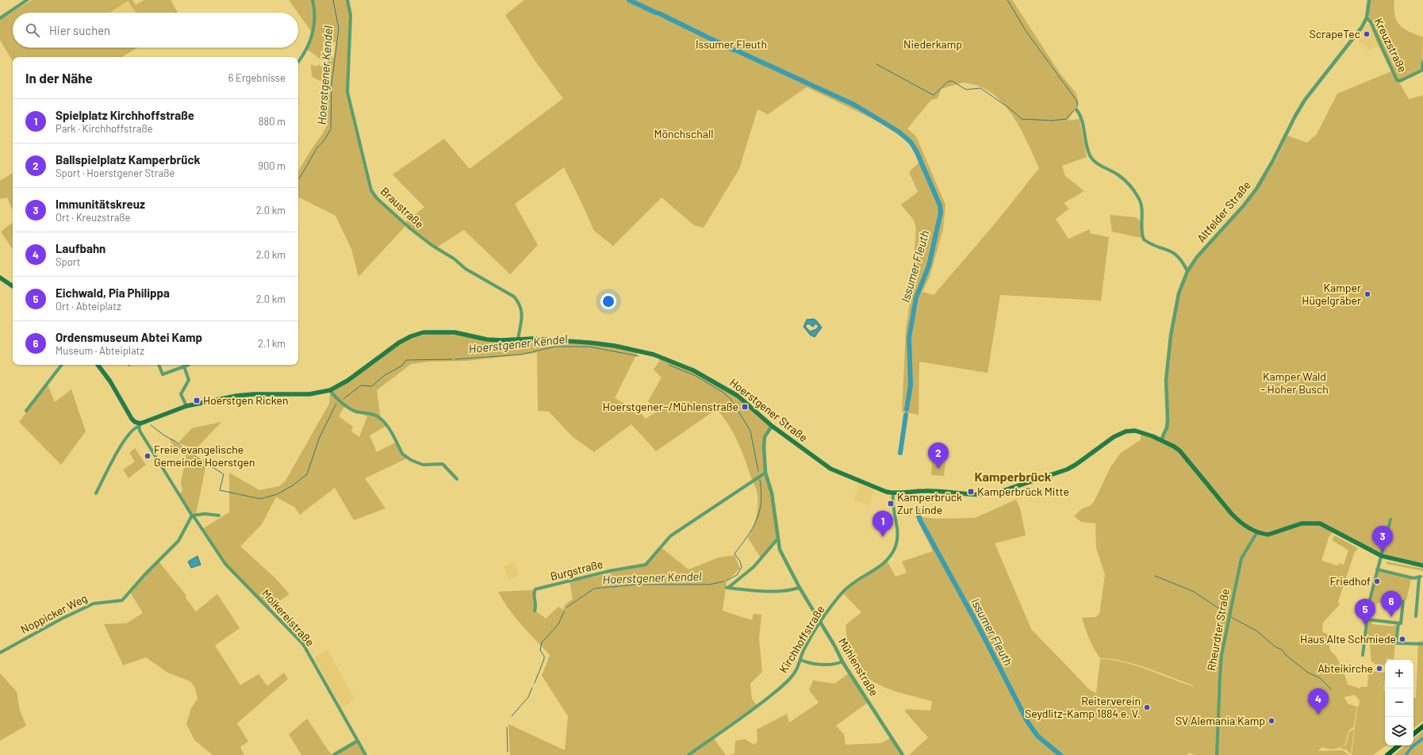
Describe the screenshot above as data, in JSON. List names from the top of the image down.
{
  "streets": {
    "main road": ["Hoerstgener Straße"],
    "street": [
      "Kreuzstraße",
      "Braustraße",
      "Altfelder Straße",
      "Burgstraße",
      "Noppicker Weg",
      "Molkereistraße",
      "Rheurdter Straße",
      "Kirchhoffstraße",
      "Mühlenstraße"
    ]
  },
  "crossings": [
    ["Kreuzstraße", "Altfelder Straße"],
    ["Braustraße", "Hoerstgener Straße"],
    ["Altfelder Straße", "Hoerstgener Straße"],
    ["Hoerstgener Straße", "Molkereistraße"],
    ["Hoerstgener Straße", "Rheurdter Straße"],
    ["Hoerstgener Straße", "Kirchhoffstraße"],
    ["Hoerstgener Straße", "Mühlenstraße"],
    ["Burgstraße", "Mühlenstraße"],
    ["Noppicker Weg", "Molkereistraße"],
    ["Kirchhoffstraße", "Mühlenstraße"]
  ],
  "districts": ["Kamperbrück"],
  "water": ["Hoerstgener Kendel", "Issumer Fleuth"],
  "parks": [
    "Issumer Fleuth",
    "Niederkamp",
    "Mönchschall",
    "Kamper Wald - Hoher Busch"
  ],
  "places": {
    "other": [
      "ScrapeTec",
      "Kamper Hügelgräber",
      "Freie evangelische Gemeinde Hoerstgen",
      "Friedhof",
      "Haus Alte Schmiede",
      "Abteikirche",
      "Reiterverein Seydlitz-Kamp 1884 e. V.",
      "SV Alemania Kamp"
    ],
    "transit": [
      "Hoerstgen Ricken",
      "Hoerstgener−/Mühlenstraße",
      "Kamperbrück Mitte",
      "Kamperbrück Zur Linde"
    ]
  },
  "page": {
    "search": "Hier suchen",
    "heading": ["In der Nähe", "6 Ergebnisse"],
    "list": [
      {
        "mark": "1",
        "name": "Spielplatz Kirchhoffstraße",
        "note": "Park · Kirchhoffstraße",
        "value": "880 m"
      },
      {
        "mark": "2",
        "name": "Ballspielplatz Kamperbrück",
        "note": "Sport · Hoerstgener Straße",
        "value": "900 m"
      },
      {
        "mark": "3",
        "name": "Immunitätskreuz",
        "note": "Ort · Kreuzstraße",
        "value": "2.0 km"
      },
      {
        "mark": "4",
        "name": "Laufbahn",
        "note": "Sport",
        "value": "2.0 km"
      },
      {
        "mark": "5",
        "name": "Eichwald, Pia Philippa",
        "note": "Ort · Abteiplatz",
        "value": "2.0 km"
      },
      {
        "mark": "6",
        "name": "Ordensmuseum Abtei Kamp",
        "note": "Museum · Abteiplatz",
        "value": "2.1 km"
      }
    ],
    "pins": [
      "2",
      "1",
      "3",
      "6",
      "5",
      "4"
    ],
    "map_buttons": ["+", "−"]
  }
}
